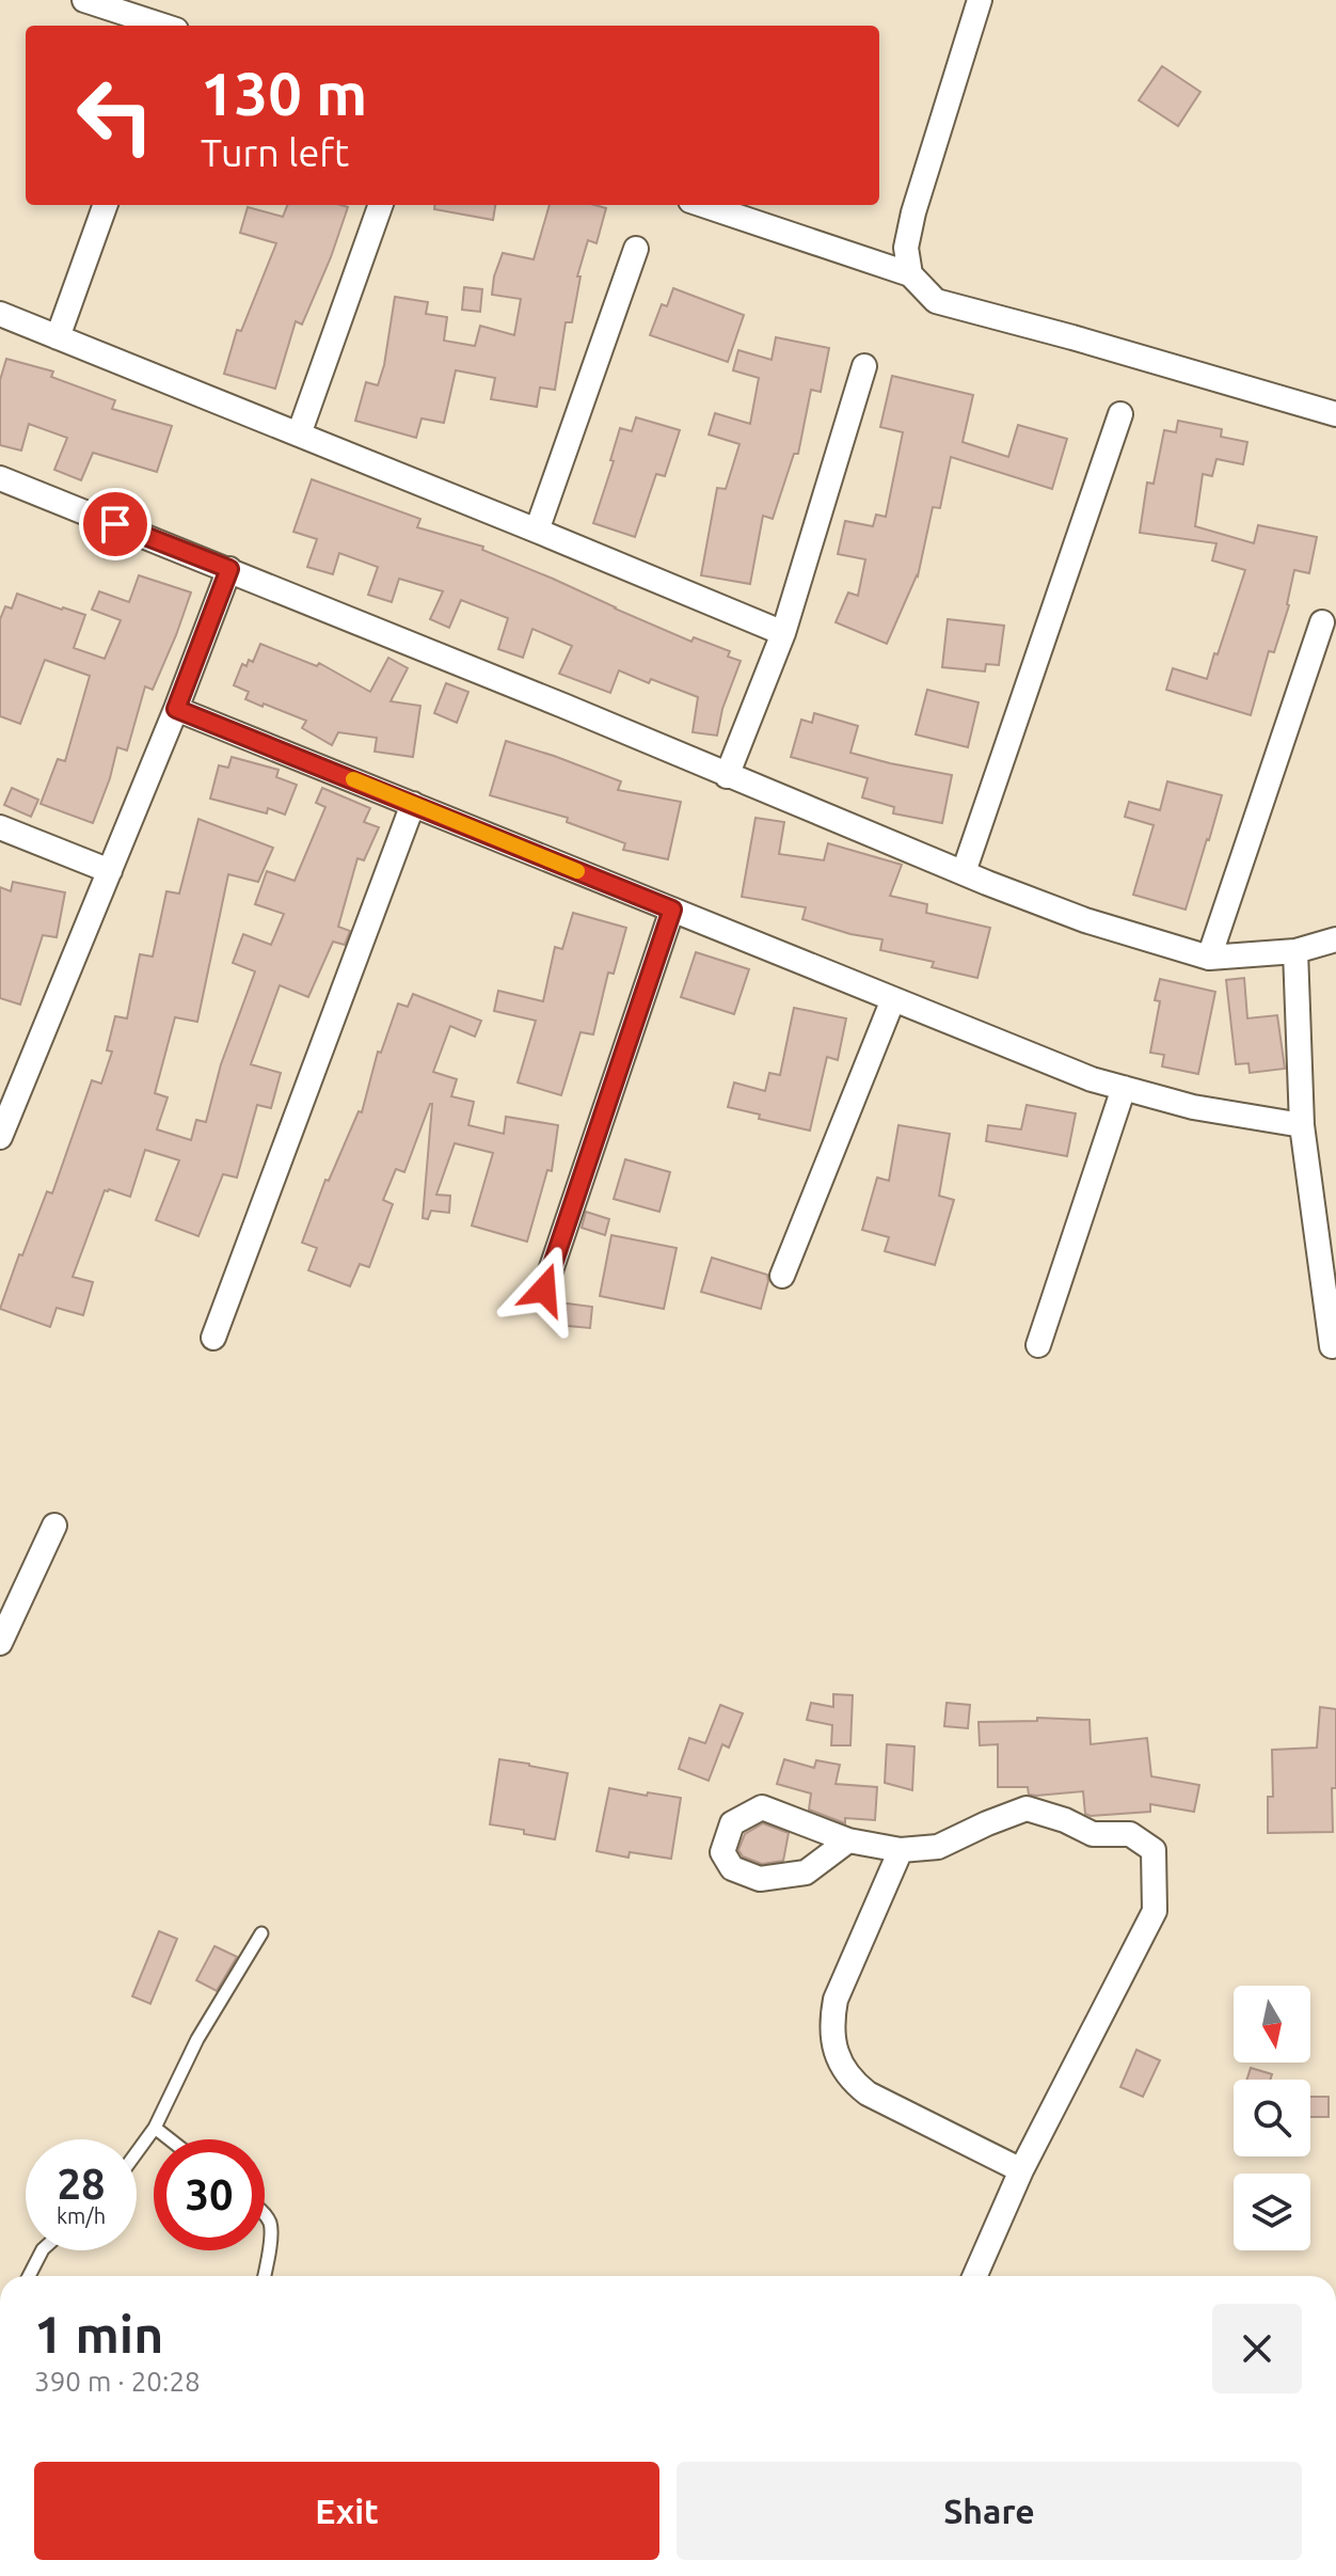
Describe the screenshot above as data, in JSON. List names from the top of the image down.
{
  "north": "bottom",
  "page": {
    "turn": ["130 m", "Turn left"],
    "speed": "28 km/h",
    "limit": "30",
    "heading": ["1 min", "390 m · 20:28"],
    "buttons": ["Exit", "Share"]
  }
}
